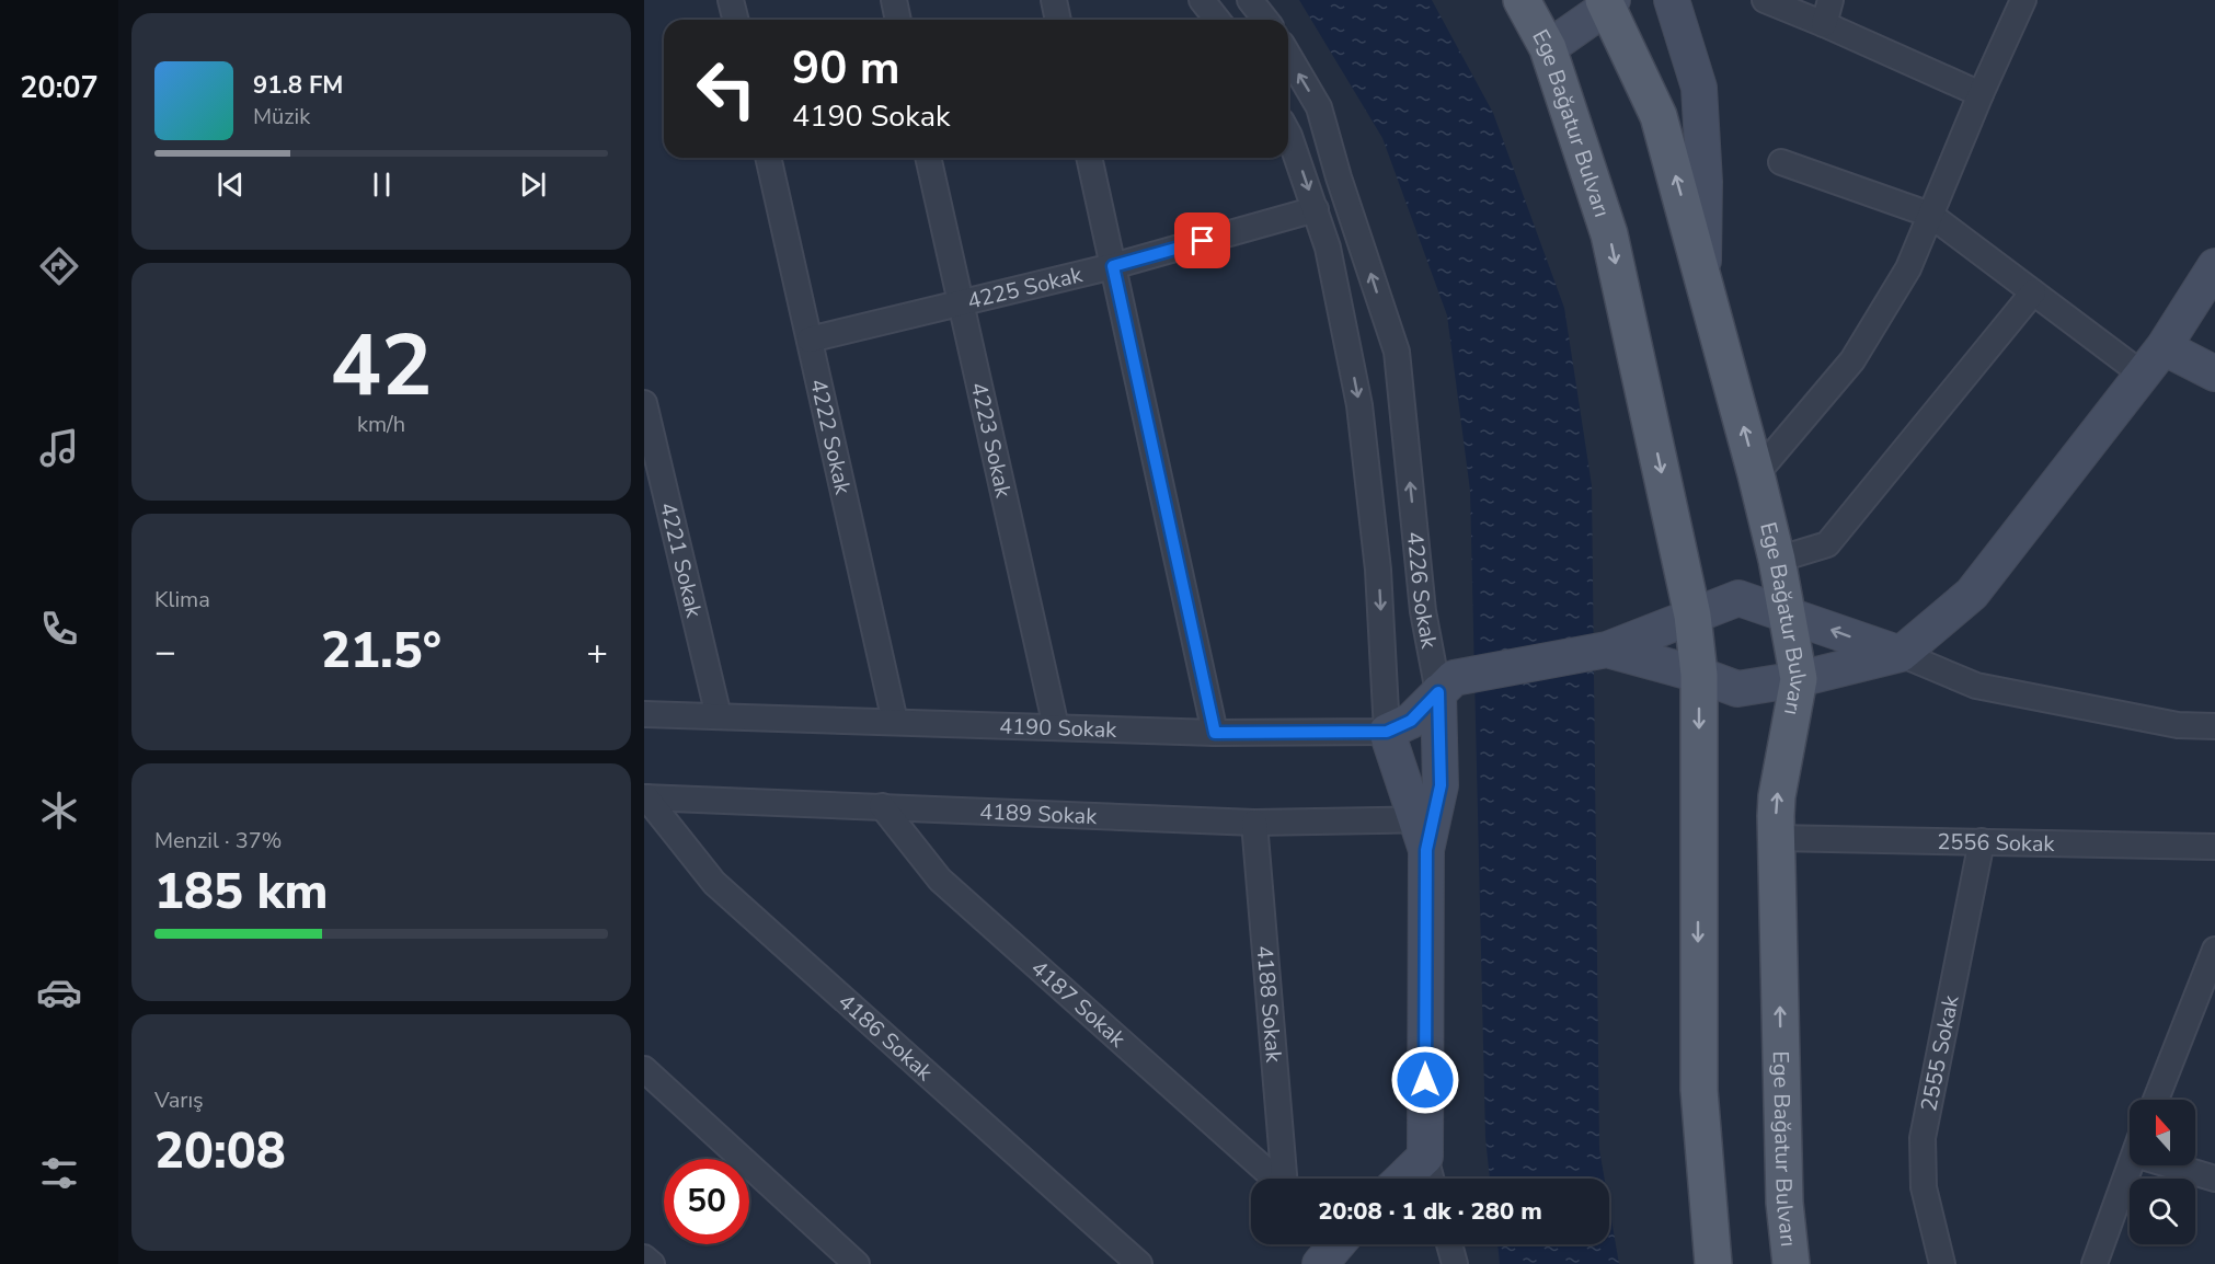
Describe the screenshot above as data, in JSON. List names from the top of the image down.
{
  "streets": {
    "main road": ["Ege Bağatur Bulvarı", "4226 Sokak", "4190 Sokak"],
    "street": [
      "4225 Sokak",
      "4222 Sokak",
      "4223 Sokak",
      "4221 Sokak",
      "4189 Sokak",
      "2556 Sokak",
      "4187 Sokak",
      "4188 Sokak",
      "4186 Sokak",
      "2555 Sokak"
    ]
  },
  "crossings": [
    ["Ege Bağatur Bulvarı", "2556 Sokak"],
    ["4225 Sokak", "4222 Sokak"],
    ["4225 Sokak", "4223 Sokak"],
    ["4222 Sokak", "4190 Sokak"],
    ["4223 Sokak", "4190 Sokak"],
    ["4221 Sokak", "4190 Sokak"],
    ["4226 Sokak", "4190 Sokak"],
    ["4226 Sokak", "4189 Sokak"],
    ["4189 Sokak", "4187 Sokak"],
    ["4189 Sokak", "4188 Sokak"],
    ["4189 Sokak", "4186 Sokak"],
    ["2556 Sokak", "2555 Sokak"]
  ],
  "north": "top",
  "page": {
    "tabs": "20:07",
    "turn": ["90 m", "4190 Sokak"],
    "song": ["91.8 FM", "Müzik"],
    "tile": [
      ["42", "km/h"],
      "Klima",
      ["Menzil · 37%", "185 km"],
      ["Varış", "20:08"]
    ],
    "heat": ["−", "21.5°", "+"],
    "limit": "50",
    "trip": "20:08 · 1 dk · 280 m"
  }
}
